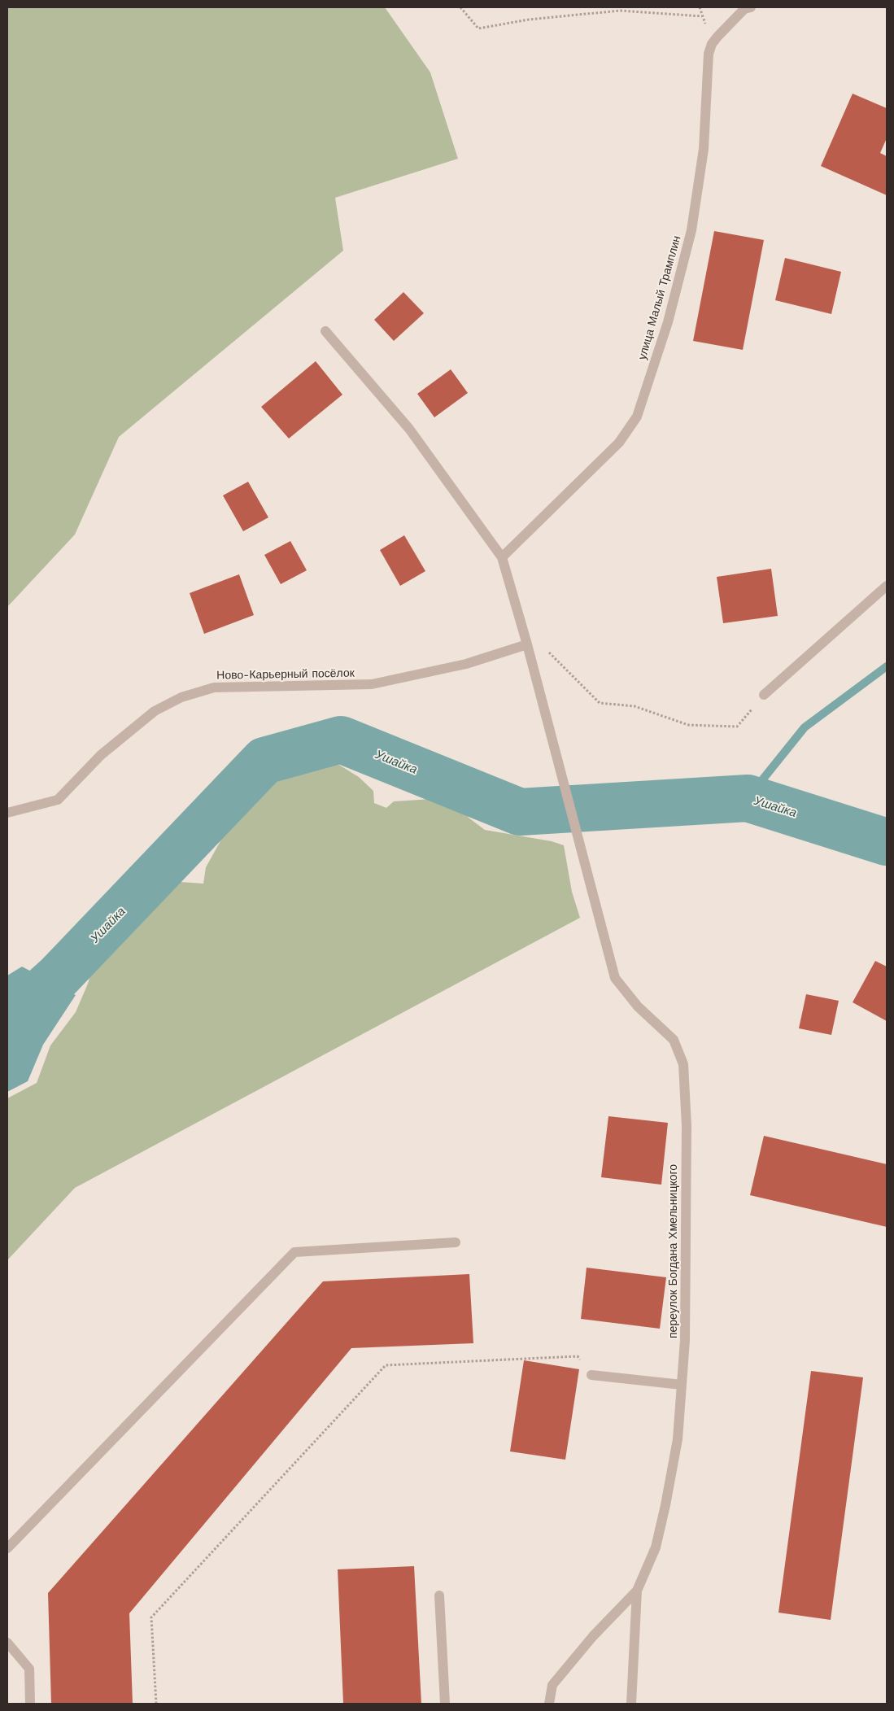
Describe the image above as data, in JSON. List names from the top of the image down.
{
  "streets": {
    "street": ["улица Малый Трамплин", "Ново-Карьерный посёлок", "переулок Богдана Хмельницкого"]
  },
  "crossings": [
    ["улица Малый Трамплин", "переулок Богдана Хмельницкого"],
    ["Ново-Карьерный посёлок", "переулок Богдана Хмельницкого"]
  ],
  "water": ["Ушайка"]
}
